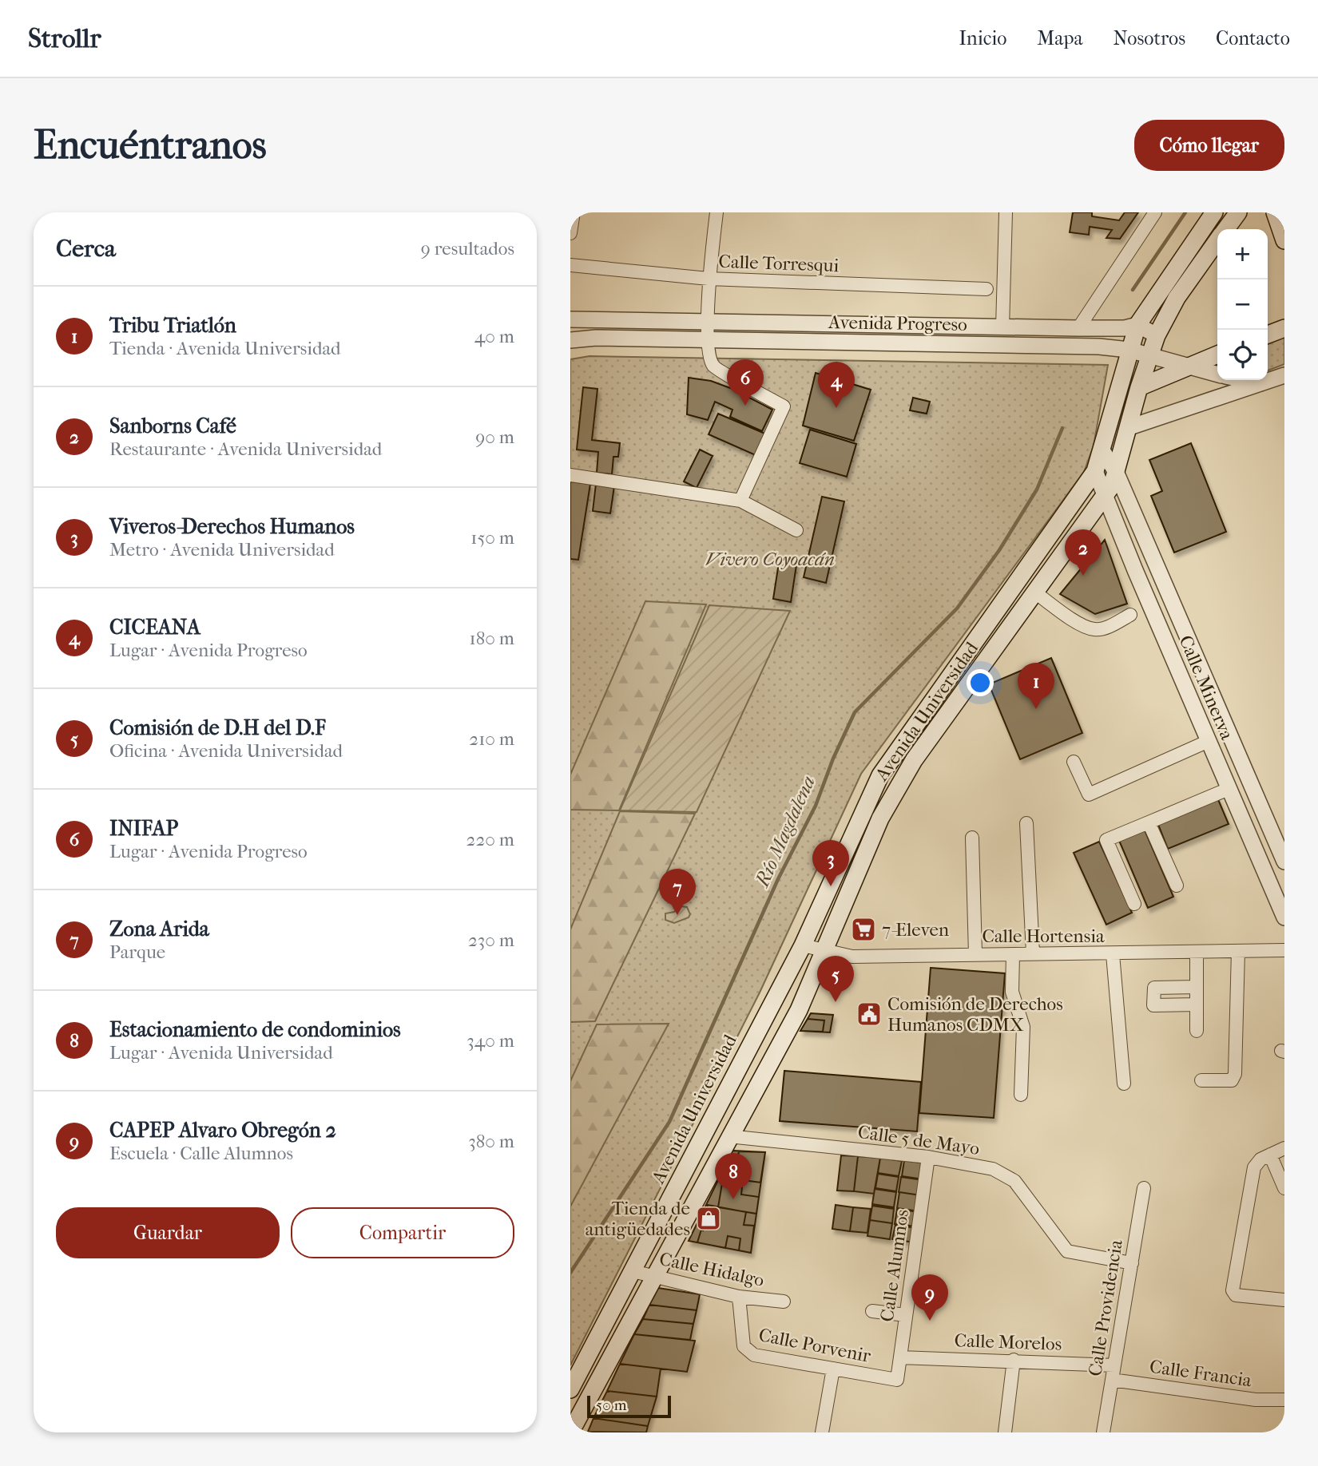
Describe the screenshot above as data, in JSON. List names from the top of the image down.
{
  "streets": {
    "main road": ["Avenida Universidad"],
    "street": [
      "Calle Torresqui",
      "Avenida Progreso",
      "Calle Minerva",
      "Calle Hortensia",
      "Calle 5 de Mayo",
      "Calle Alumnos",
      "Calle Hidalgo",
      "Calle Providencia",
      "Calle Morelos",
      "Calle Porvenir",
      "Calle Francia"
    ]
  },
  "crossings": [
    ["Avenida Progreso", "Avenida Universidad"],
    ["Calle Minerva", "Avenida Universidad"],
    ["Avenida Universidad", "Calle Hortensia"],
    ["Avenida Universidad", "Calle 5 de Mayo"],
    ["Avenida Universidad", "Calle Hidalgo"],
    ["Calle 5 de Mayo", "Calle Alumnos"],
    ["Calle 5 de Mayo", "Calle Providencia"],
    ["Calle Alumnos", "Calle Morelos"],
    ["Calle Alumnos", "Calle Porvenir"],
    ["Calle Hidalgo", "Calle Porvenir"],
    ["Calle Providencia", "Calle Morelos"],
    ["Calle Providencia", "Calle Francia"]
  ],
  "water": ["Río Magdalena"],
  "parks": ["Vivero Coyoacán"],
  "places": {
    "supermarket": ["7-Eleven"],
    "public building": ["Comisión de Derechos Humanos CDMX"],
    "shop": ["Tienda de antigüedades"]
  },
  "scale_bar": "50 m",
  "page": {
    "header": "Strollr",
    "nav": [
      "Inicio",
      "Mapa",
      "Nosotros",
      "Contacto"
    ],
    "buttons": [
      "Cómo llegar",
      ["Guardar", "Compartir"]
    ],
    "title": "Encuéntranos",
    "heading": ["Cerca", "9 resultados"],
    "map_buttons": ["+", "−"],
    "list": [
      {
        "mark": "1",
        "name": "Tribu Triatlón",
        "note": "Tienda · Avenida Universidad",
        "value": "40 m"
      },
      {
        "mark": "2",
        "name": "Sanborns Café",
        "note": "Restaurante · Avenida Universidad",
        "value": "90 m"
      },
      {
        "mark": "3",
        "name": "Viveros-Derechos Humanos",
        "note": "Metro · Avenida Universidad",
        "value": "150 m"
      },
      {
        "mark": "4",
        "name": "CICEANA",
        "note": "Lugar · Avenida Progreso",
        "value": "180 m"
      },
      {
        "mark": "5",
        "name": "Comisión de D.H del D.F",
        "note": "Oficina · Avenida Universidad",
        "value": "210 m"
      },
      {
        "mark": "6",
        "name": "INIFAP",
        "note": "Lugar · Avenida Progreso",
        "value": "220 m"
      },
      {
        "mark": "7",
        "name": "Zona Arida",
        "note": "Parque",
        "value": "230 m"
      },
      {
        "mark": "8",
        "name": "Estacionamiento de condominios",
        "note": "Lugar · Avenida Universidad",
        "value": "340 m"
      },
      {
        "mark": "9",
        "name": "CAPEP Alvaro Obregón 2",
        "note": "Escuela · Calle Alumnos",
        "value": "380 m"
      }
    ],
    "pins": [
      "6",
      "4",
      "2",
      "1",
      "3",
      "7",
      "5",
      "8",
      "9"
    ],
    "scale": "50 m"
  }
}
